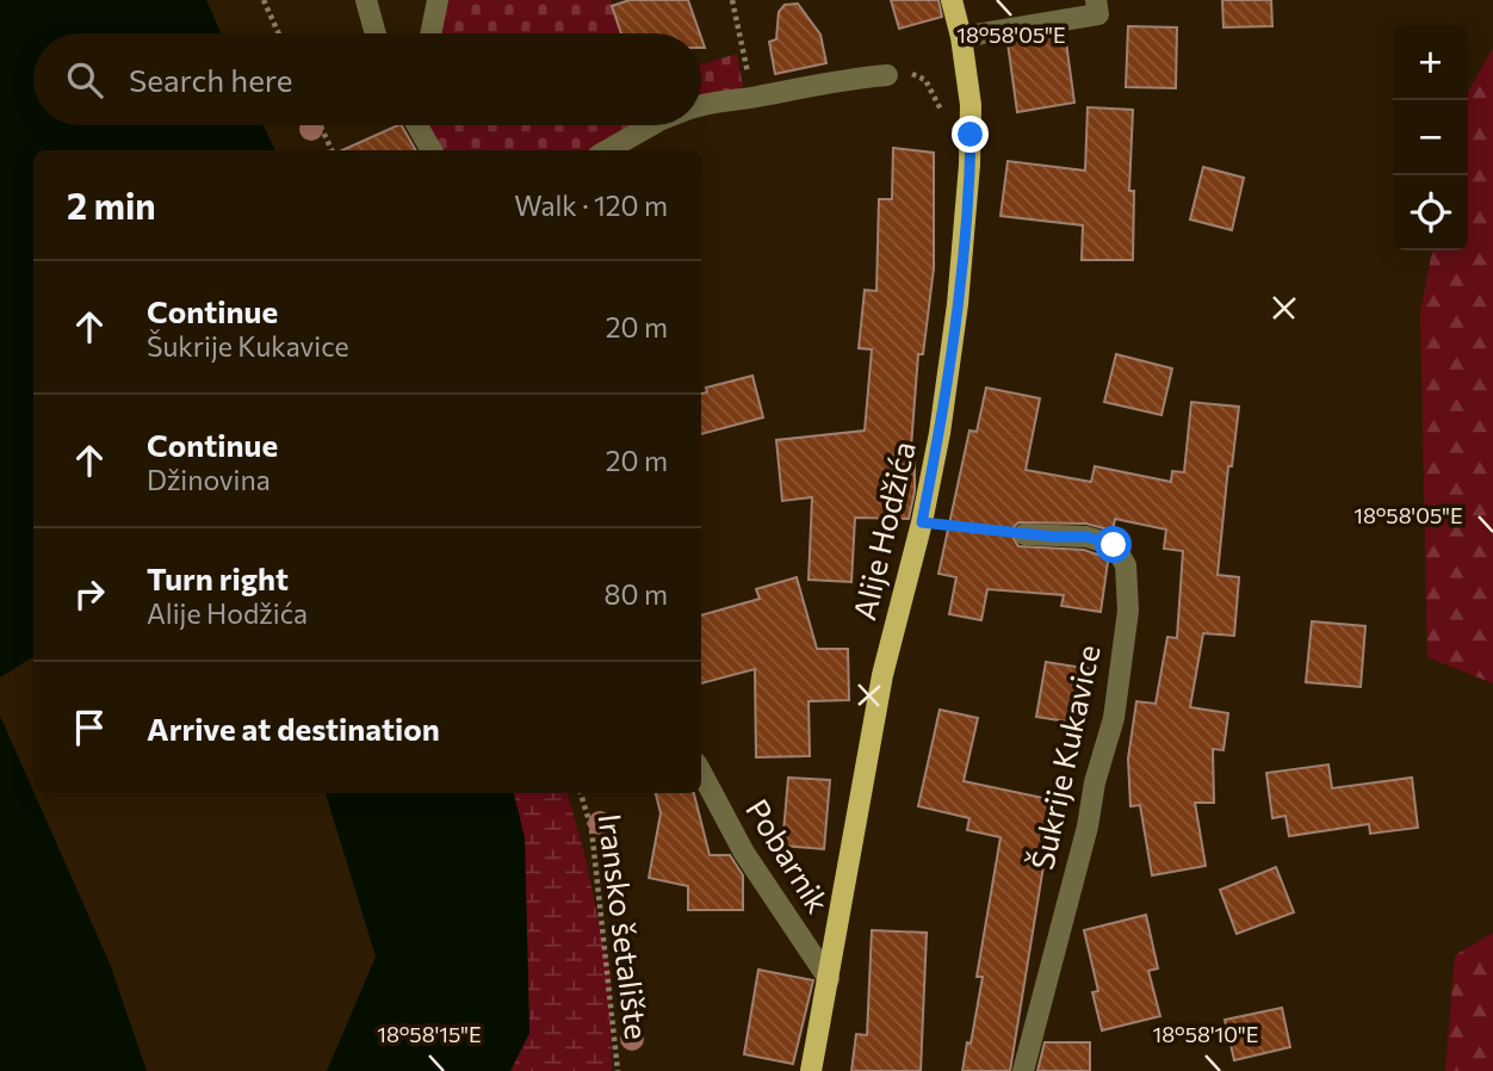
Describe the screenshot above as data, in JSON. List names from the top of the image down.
{
  "streets": {
    "main road": ["Alije Hodžića"],
    "street": ["Šukrije Kukavice", "Pobarnik"],
    "path": ["Iransko šetalište"]
  },
  "crossings": [
    ["Alije Hodžića", "Pobarnik"]
  ],
  "page": {
    "map_buttons": ["+", "−"],
    "search": "Search here",
    "heading": ["2 min", "Walk · 120 m"],
    "list": [
      ["Continue", "Šukrije Kukavice", "20 m"],
      ["Continue", "Džinovina", "20 m"],
      ["Turn right", "Alije Hodžića", "80 m"],
      "Arrive at destination"
    ]
  },
  "coordinates": ["18°58'05\"E", "18°58'15\"E", "18°58'10\"E"]
}
